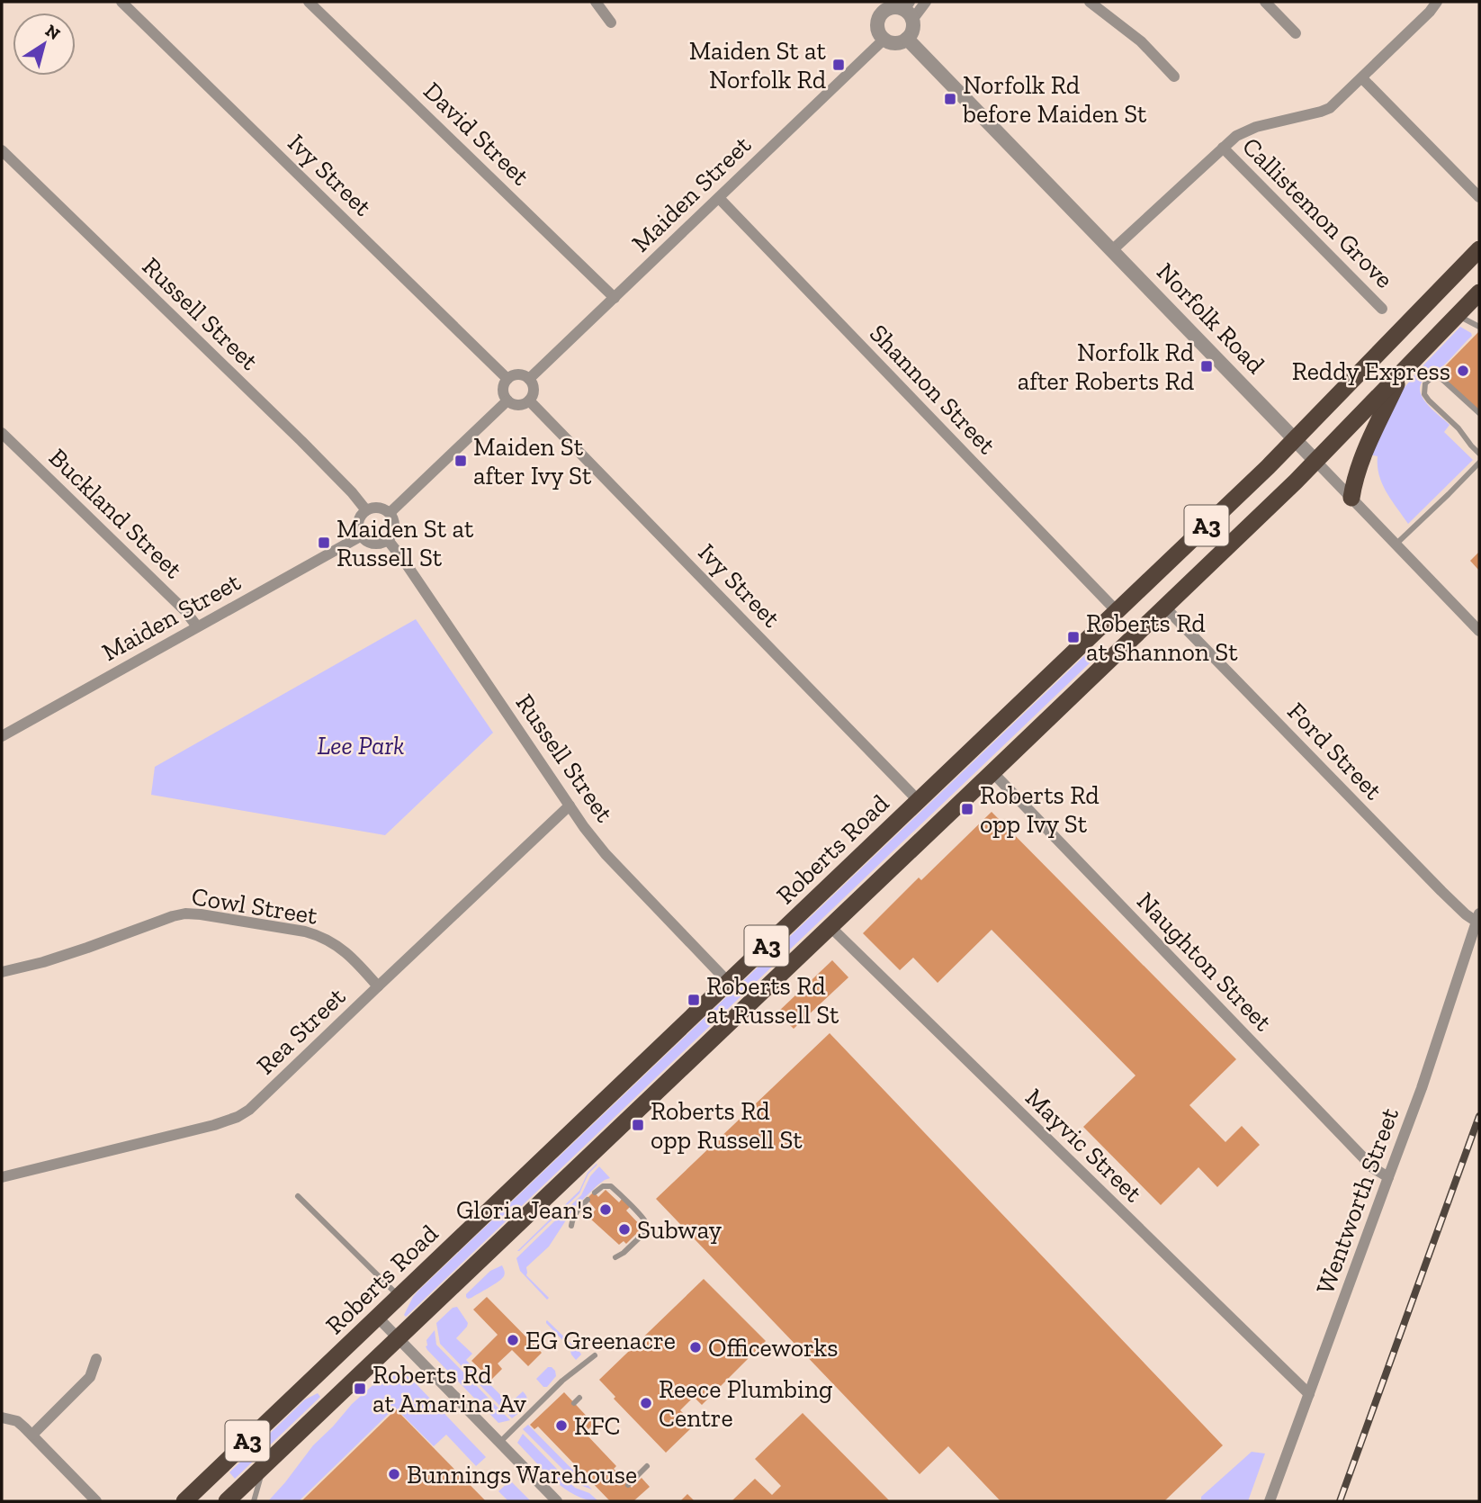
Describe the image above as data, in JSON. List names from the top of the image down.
{
  "streets": {
    "highway": ["A3", "Roberts Road"],
    "street": [
      "David Street",
      "Ivy Street",
      "Maiden Street",
      "Callistemon Grove",
      "Russell Street",
      "Norfolk Road",
      "Shannon Street",
      "Buckland Street",
      "Ford Street",
      "Cowl Street",
      "Naughton Street",
      "Rea Street",
      "Mayvic Street",
      "Wentworth Street"
    ]
  },
  "crossings": [
    ["David Street", "Maiden Street"],
    ["Ivy Street", "Maiden Street"],
    ["Ivy Street", "Roberts Road"],
    ["Maiden Street", "Russell Street"],
    ["Maiden Street", "Norfolk Road"],
    ["Maiden Street", "Shannon Street"],
    ["Maiden Street", "Buckland Street"],
    ["Russell Street", "Roberts Road"],
    ["Russell Street", "Rea Street"],
    ["Norfolk Road", "A3"],
    ["Norfolk Road", "Roberts Road"],
    ["Shannon Street", "Roberts Road"],
    ["A3", "Ford Street"],
    ["A3", "Naughton Street"],
    ["A3", "Mayvic Street"],
    ["Ford Street", "Wentworth Street"],
    ["Cowl Street", "Rea Street"],
    ["Naughton Street", "Wentworth Street"],
    ["Mayvic Street", "Wentworth Street"]
  ],
  "parks": ["Lee Park"],
  "places": {
    "transit": [
      "Maiden St at Norfolk Rd",
      "Norfolk Rd before Maiden St",
      "Norfolk Rd after Roberts Rd",
      "Maiden St after Ivy St",
      "Maiden St at Russell St",
      "Roberts Rd at Shannon St",
      "Roberts Rd opp Ivy St",
      "Roberts Rd at Russell St",
      "Roberts Rd opp Russell St",
      "Roberts Rd at Amarina Av"
    ],
    "other": [
      "Reddy Express",
      "Gloria Jean's",
      "Subway",
      "EG Greenacre",
      "Officeworks",
      "Reece Plumbing Centre",
      "KFC",
      "Bunnings Warehouse"
    ]
  },
  "north": "top right"
}
